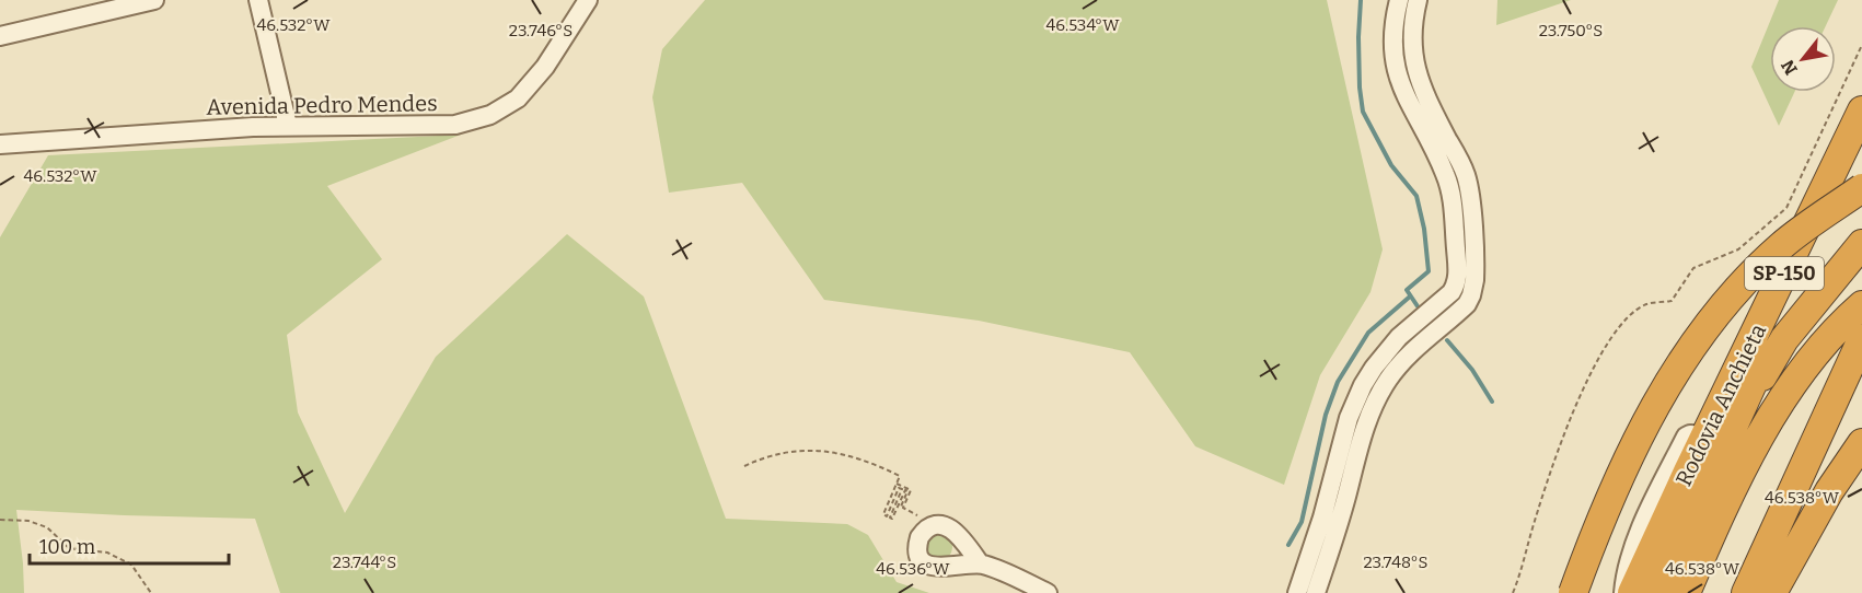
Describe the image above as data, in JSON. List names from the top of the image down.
{
  "streets": {
    "highway": ["SP-150", "Rodovia Anchieta"],
    "street": ["Avenida Pedro Mendes"]
  },
  "scale_bar": "100 m",
  "north": "bottom left",
  "coordinates": [
    "46.532°W",
    "46.534°W",
    "23.746°S",
    "23.750°S",
    "46.538°W",
    "23.744°S",
    "23.748°S",
    "46.536°W"
  ]
}
